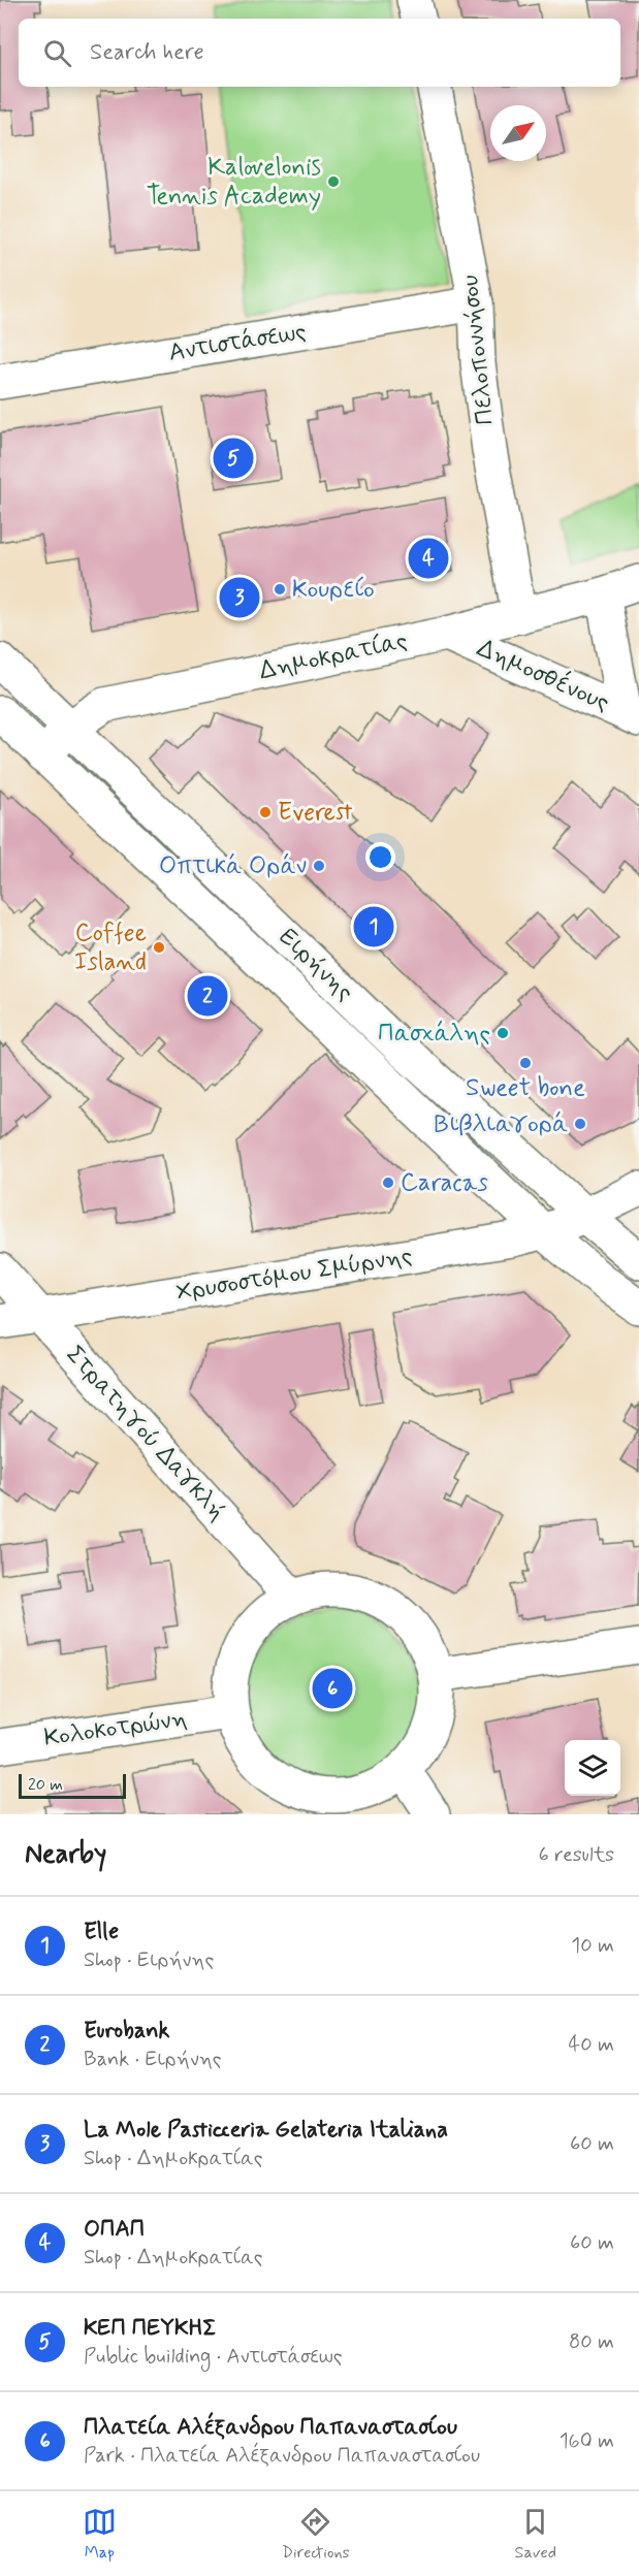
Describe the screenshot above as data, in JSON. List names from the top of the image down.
{
  "streets": {
    "street": [
      "Αντιστάσεως",
      "Πελοποννήσου",
      "Δημοκρατίας",
      "Δημοσθένους",
      "Ειρήνης",
      "Χρυσοστόμου Σμύρνης",
      "Στρατηγού Δαγκλή",
      "Κολοκοτρώνη"
    ]
  },
  "crossings": [
    ["Αντιστάσεως", "Πελοποννήσου"],
    ["Πελοποννήσου", "Δημοκρατίας"],
    ["Δημοκρατίας", "Δημοσθένους"],
    ["Δημοκρατίας", "Ειρήνης"],
    ["Ειρήνης", "Χρυσοστόμου Σμύρνης"],
    ["Χρυσοστόμου Σμύρνης", "Στρατηγού Δαγκλή"],
    ["Στρατηγού Δαγκλή", "Κολοκοτρώνη"]
  ],
  "places": [
    "Kalovelonis Tennis Academy",
    "Κουρείο",
    "Everest",
    "Οπτικά Οράν",
    "Coffee Island",
    "Πασχάλης",
    "Sweet bone",
    "Βιβλιαγορά",
    "Caracas"
  ],
  "scale_bar": "20 m",
  "north": "top right",
  "page": {
    "search": "Search here",
    "pins": [
      "5",
      "4",
      "3",
      "1",
      "2",
      "6"
    ],
    "scale": "20 m",
    "heading": ["Nearby", "6 results"],
    "list": [
      {
        "mark": "1",
        "name": "Elle",
        "note": "Shop · Ειρήνης",
        "value": "10 m"
      },
      {
        "mark": "2",
        "name": "Eurobank",
        "note": "Bank · Ειρήνης",
        "value": "40 m"
      },
      {
        "mark": "3",
        "name": "La Mole Pasticceria Gelateria Italiana",
        "note": "Shop · Δημοκρατίας",
        "value": "60 m"
      },
      {
        "mark": "4",
        "name": "ΟΠΑΠ",
        "note": "Shop · Δημοκρατίας",
        "value": "60 m"
      },
      {
        "mark": "5",
        "name": "ΚΕΠ ΠΕΥΚΗΣ",
        "note": "Public building · Αντιστάσεως",
        "value": "80 m"
      },
      {
        "mark": "6",
        "name": "Πλατεία Αλέξανδρου Παπαναστασίου",
        "note": "Park · Πλατεία Αλέξανδρου Παπαναστασίου",
        "value": "160 m"
      }
    ],
    "nav": ["Map", "Directions", "Saved"]
  }
}
